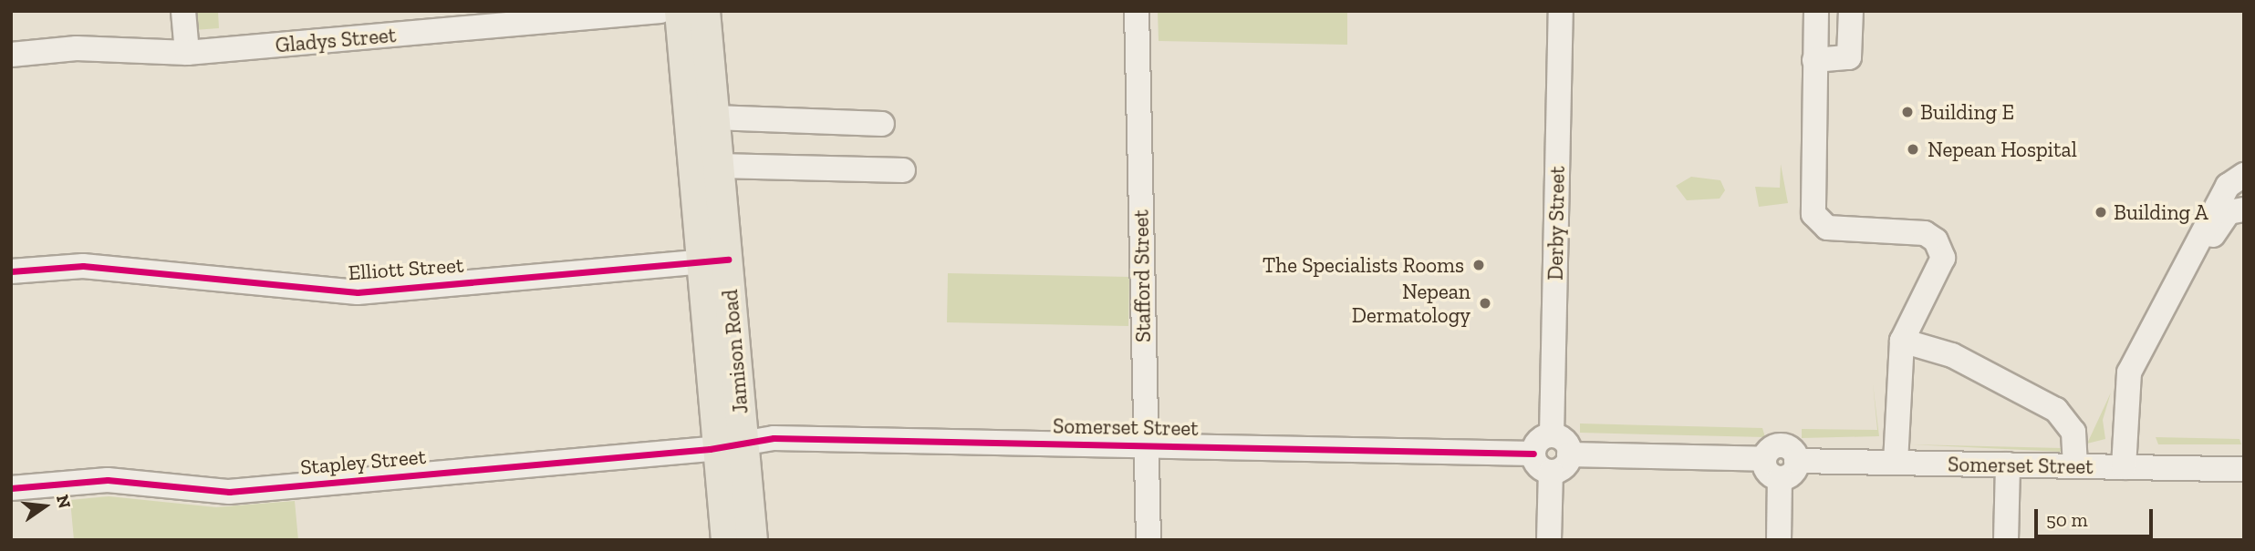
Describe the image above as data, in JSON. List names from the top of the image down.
{
  "streets": {
    "main road": ["Jamison Road"],
    "street": [
      "Gladys Street",
      "Derby Street",
      "Elliott Street",
      "Stafford Street",
      "Somerset Street",
      "Stapley Street"
    ]
  },
  "crossings": [
    ["Derby Street", "Somerset Street"],
    ["Elliott Street", "Jamison Road"],
    ["Stafford Street", "Somerset Street"],
    ["Jamison Road", "Somerset Street"],
    ["Jamison Road", "Stapley Street"],
    ["Somerset Street", "Stapley Street"]
  ],
  "places": [
    "Building E",
    "Nepean Hospital",
    "Building A",
    "The Specialists Rooms",
    "Nepean Dermatology"
  ],
  "scale_bar": "50 m",
  "north": "right"
}
